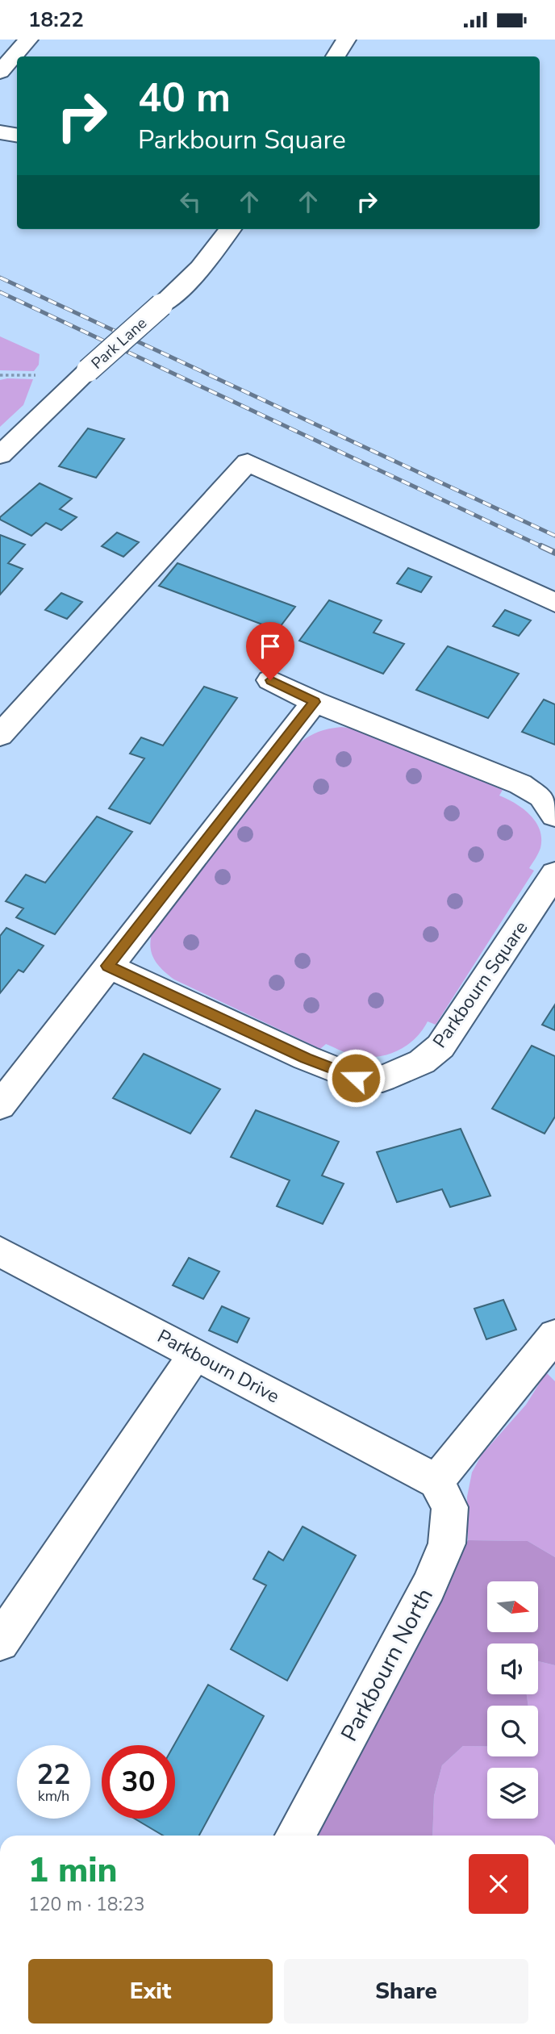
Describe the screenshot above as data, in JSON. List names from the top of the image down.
{
  "streets": {
    "street": [
      "Park Lane",
      "Parkbourn Square",
      "Parkbourn Drive",
      "Parkbourn North"
    ]
  },
  "crossings": [
    ["Parkbourn Drive", "Parkbourn North"]
  ],
  "north": "right",
  "page": {
    "status": "18:22",
    "turn": ["40 m", "Parkbourn Square"],
    "speed": "22 km/h",
    "limit": "30",
    "heading": ["1 min", "120 m · 18:23"],
    "buttons": ["Exit", "Share"]
  }
}
